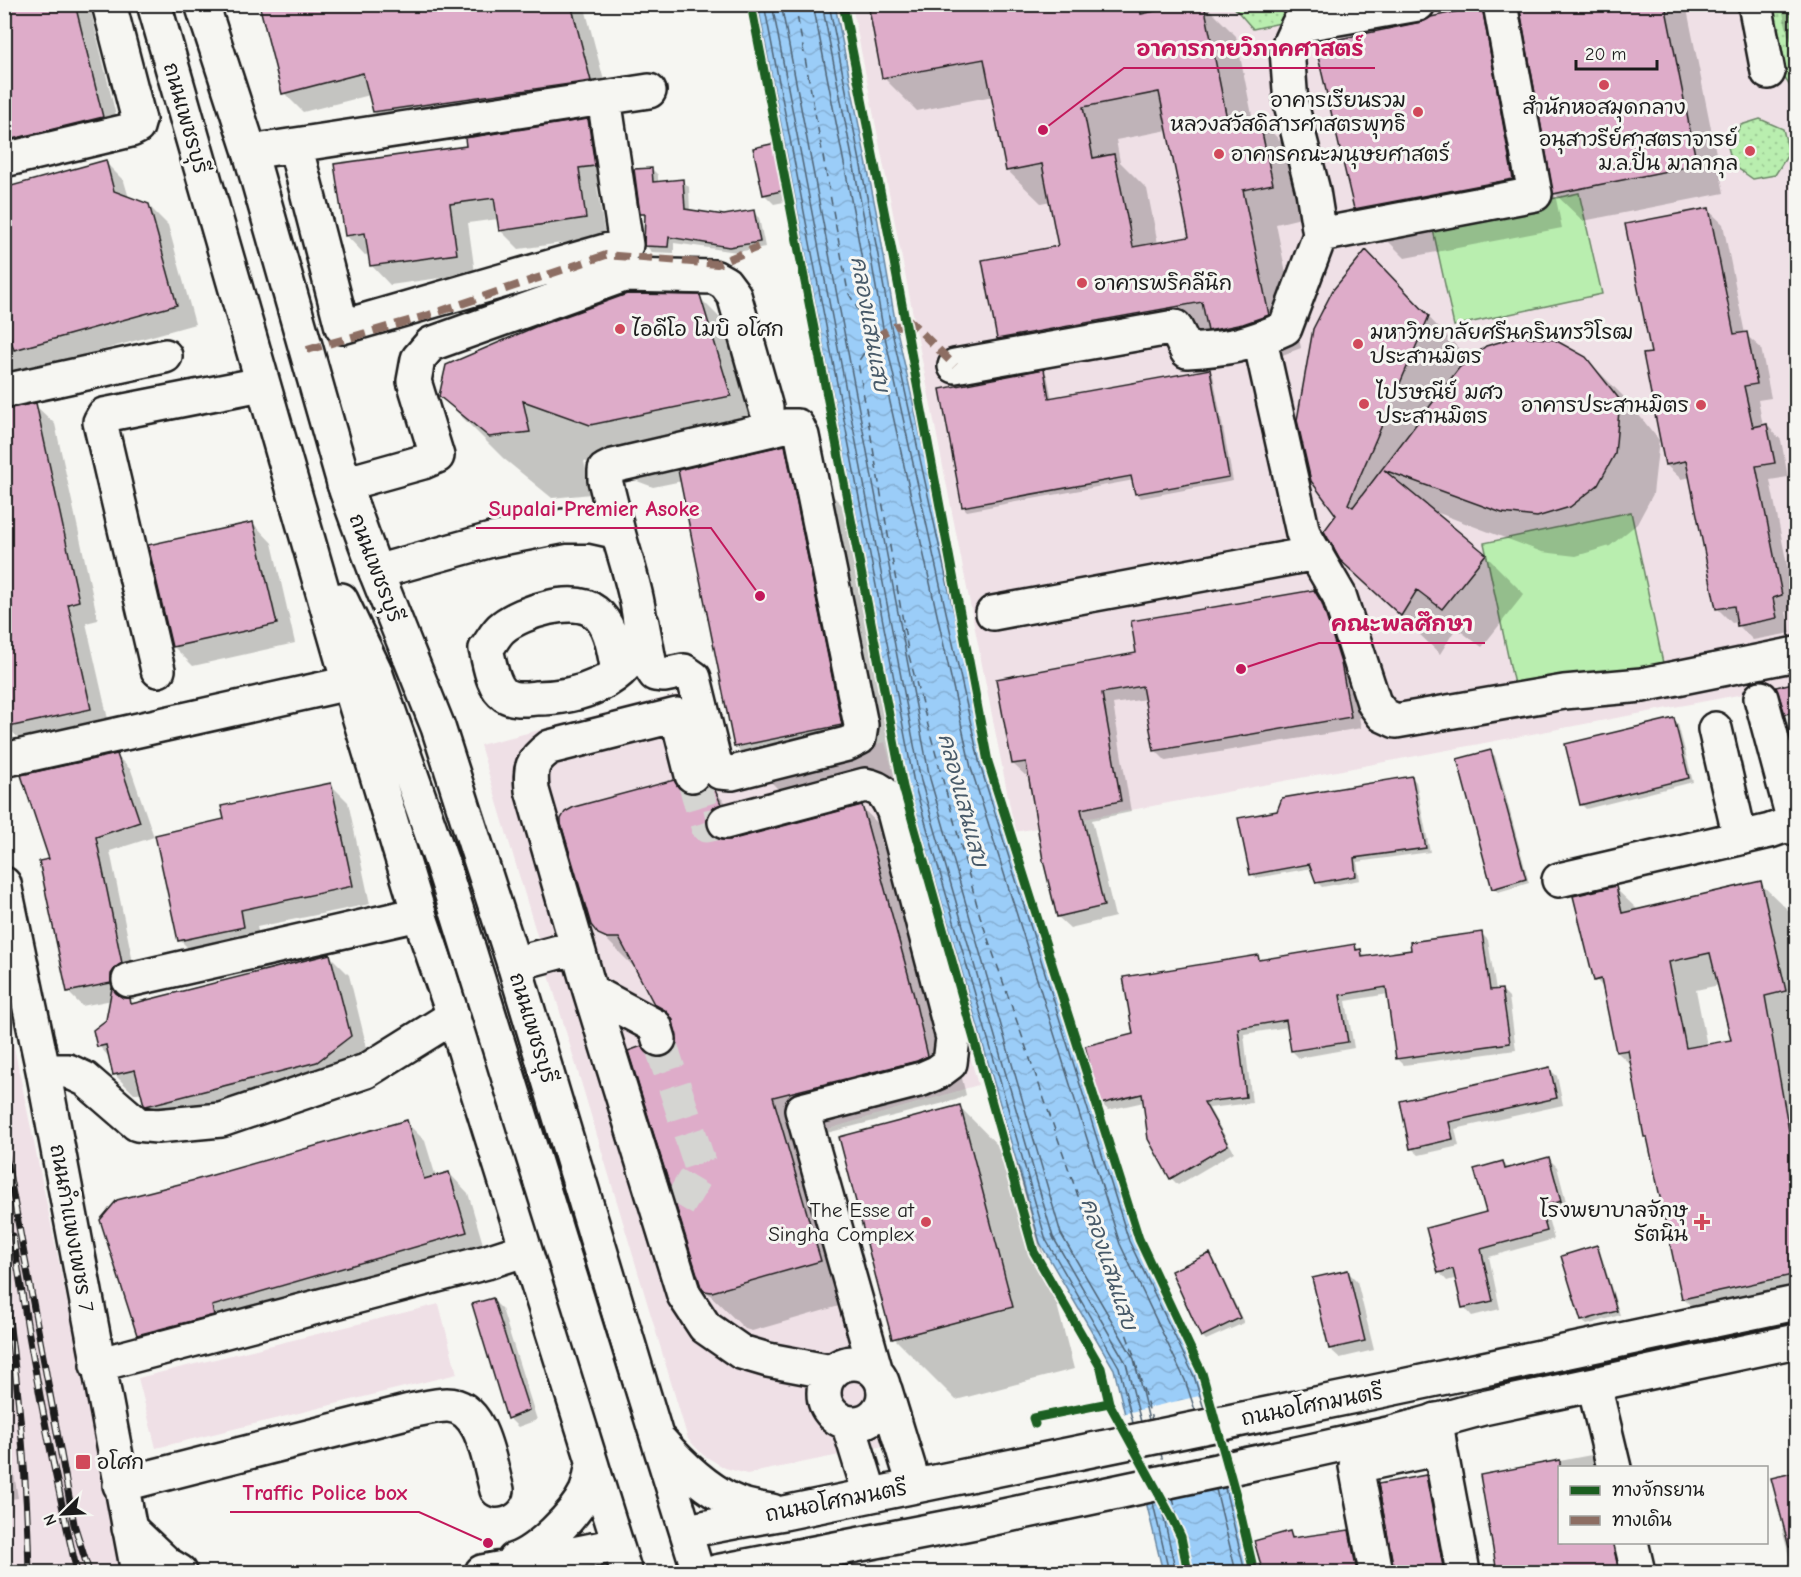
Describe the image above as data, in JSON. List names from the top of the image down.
{
  "streets": {
    "main road": ["ถนนเพชรบุรี", "ถนนกำแพงเพชร 7", "ถนนอโศกมนตรี"]
  },
  "crossings": [
    ["ถนนเพชรบุรี", "ถนนอโศกมนตรี"]
  ],
  "water": ["คลองแสนแสบ"],
  "places": {
    "other": [
      "สำนักหอสมุดกลาง",
      "อาคารเรียนรวม หลวงสวัสดิสารศาสตรพุทธิ",
      "อาคารกายวิภาคศาสตร์",
      "อนุสาวรีย์ศาสตราจารย์ ม.ล.ปิ่น มาลากุล",
      "อาคารคณะมนุษยศาสตร์",
      "อาคารพริคลีนิก",
      "ไอดีโอ โมบิ อโศก",
      "มหาวิทยาลัยศรีนครินทรวิโรฒ ประสานมิตร",
      "ไปรษณีย์ มศว ประสานมิตร",
      "อาคารประสานมิตร",
      "Supalai Premier Asoke",
      "คณะพลศึกษา",
      "The Esse at Singha Complex",
      "Traffic Police box"
    ],
    "health": ["โรงพยาบาลจักษุ รัตนิน"],
    "transit": ["อโศก"]
  },
  "legend": ["ทางจักรยาน", "ทางเดิน"],
  "scale_bar": "20 m",
  "north": "bottom left"
}
